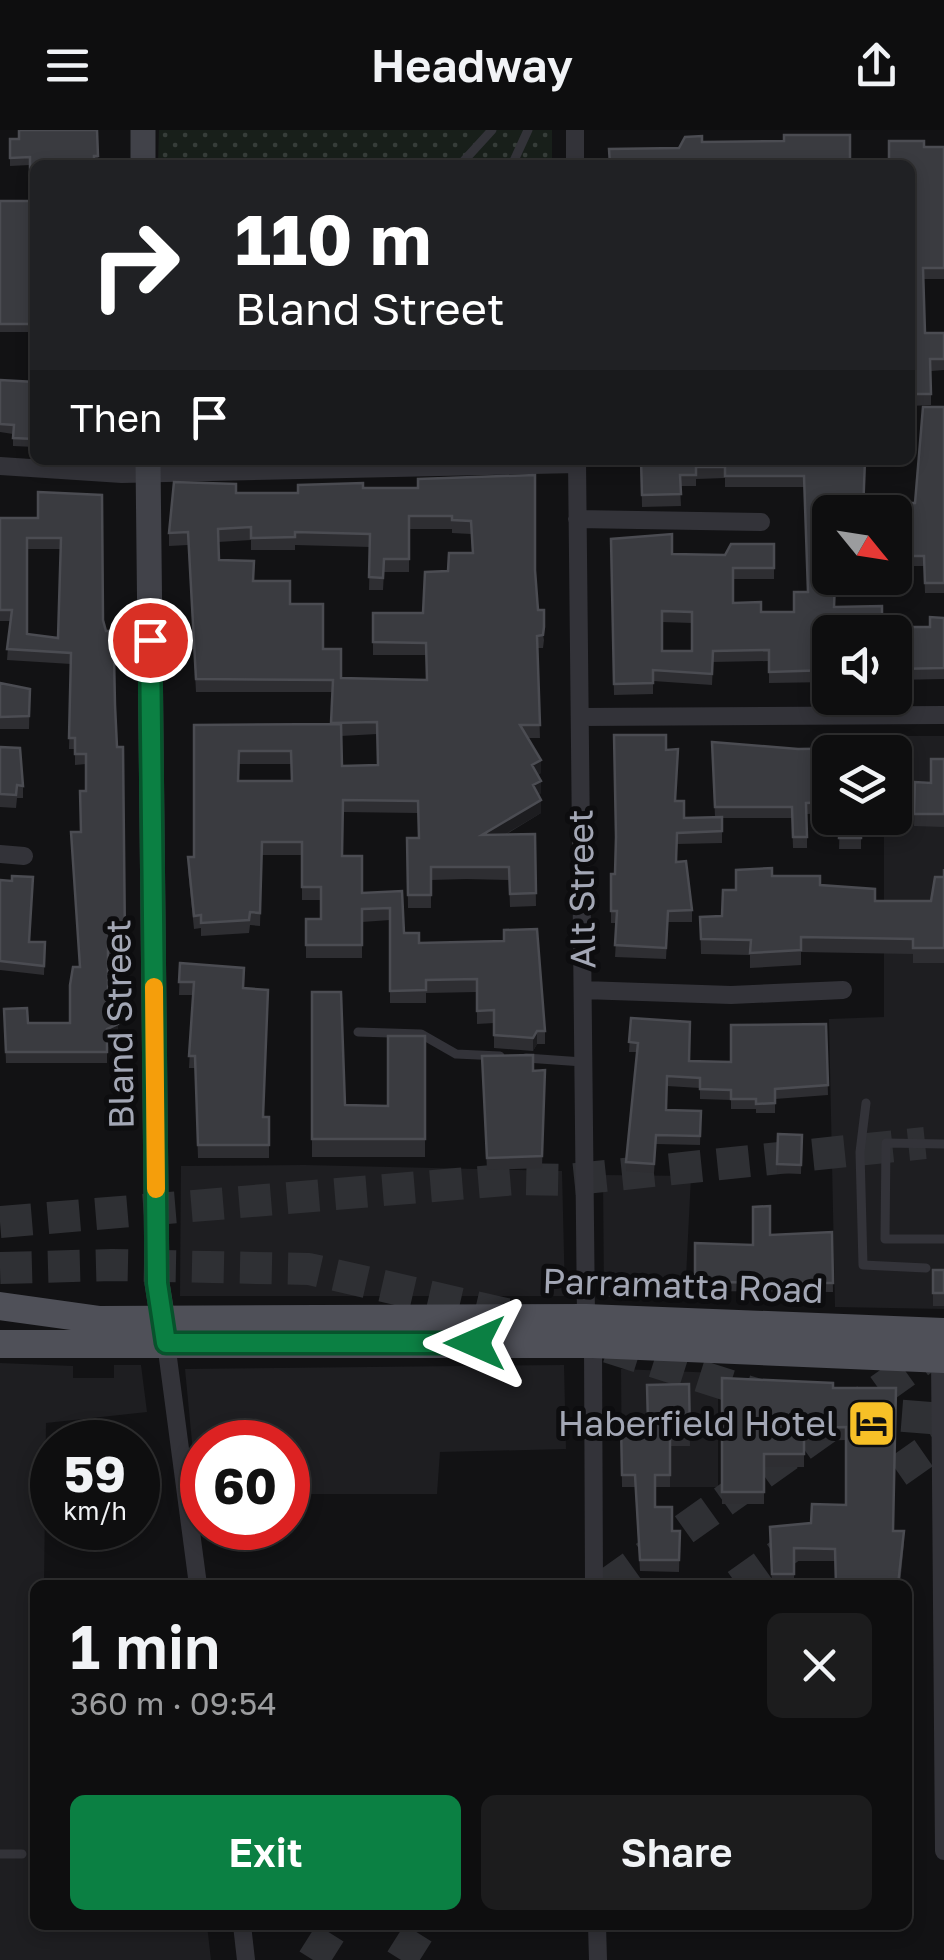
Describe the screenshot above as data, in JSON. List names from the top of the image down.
{
  "streets": {
    "main road": ["Parramatta Road"],
    "street": ["Alt Street", "Bland Street"]
  },
  "crossings": [
    ["Alt Street", "Parramatta Road"],
    ["Bland Street", "Parramatta Road"]
  ],
  "places": {
    "hotel": ["Haberfield Hotel"]
  },
  "north": "bottom right",
  "page": {
    "header": "Headway",
    "turn": ["110 m", "Bland Street"],
    "then": "Then",
    "speed": "59 km/h",
    "limit": "60",
    "heading": ["1 min", "360 m · 09:54"],
    "buttons": ["Exit", "Share"]
  }
}
